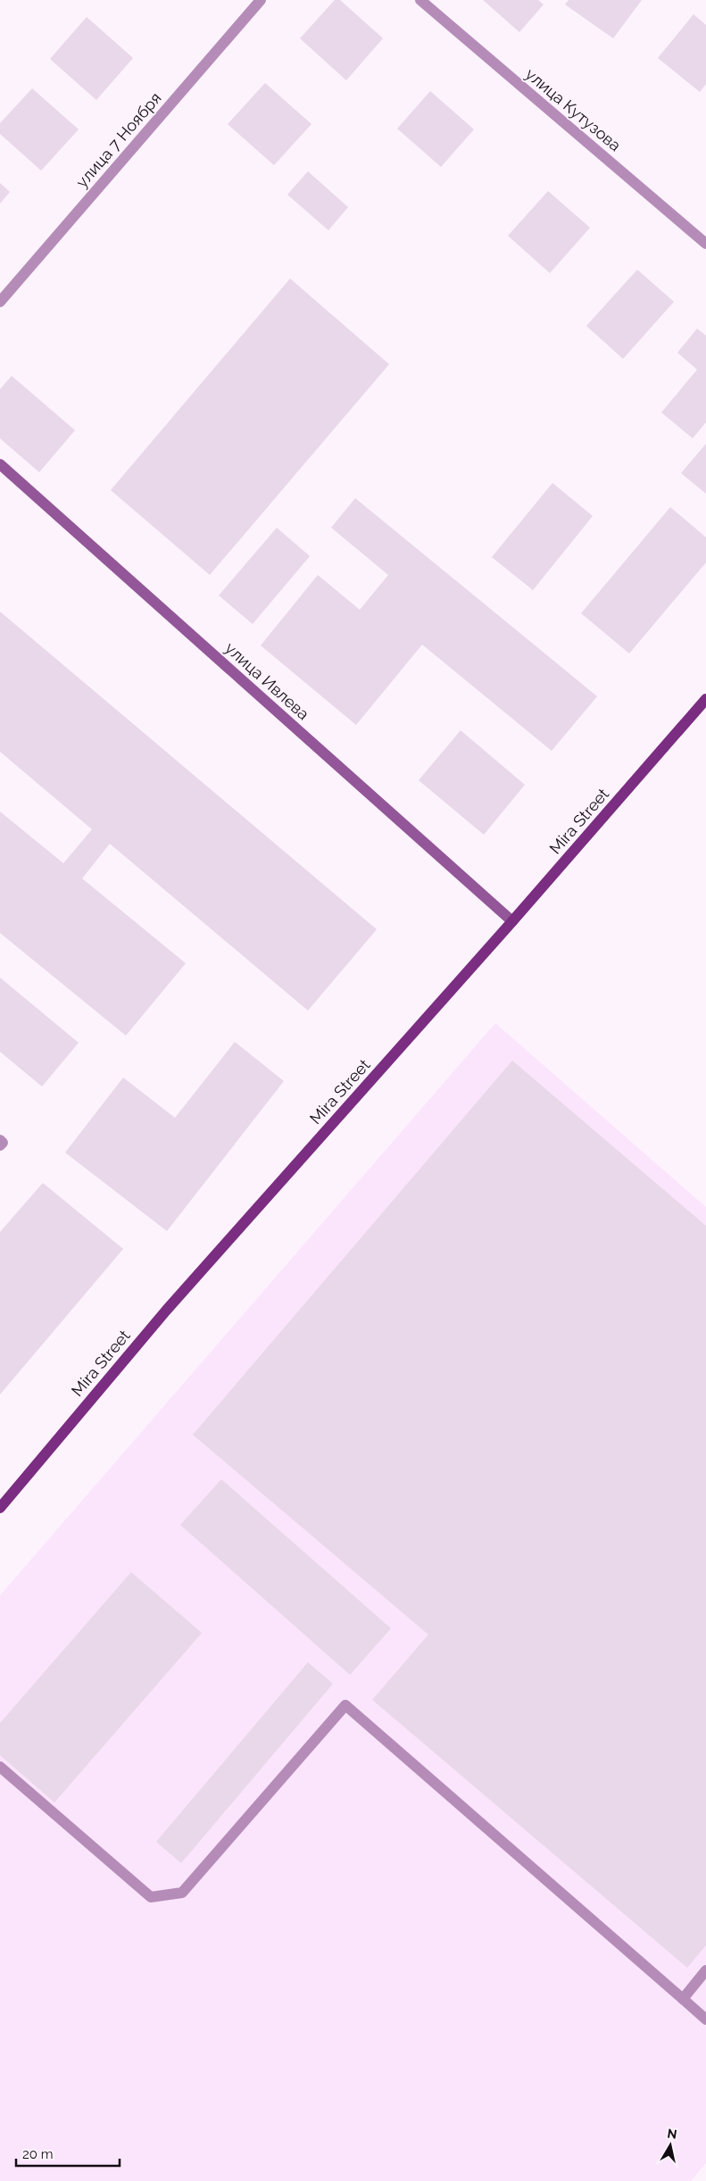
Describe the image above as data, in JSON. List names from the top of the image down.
{
  "streets": {
    "main road": ["Mira Street"],
    "street": ["улица Кутузова", "улица 7 Ноября", "улица Ивлева"]
  },
  "crossings": [
    ["улица Ивлева", "Mira Street"]
  ],
  "scale_bar": "20 m",
  "north": "top"
}
